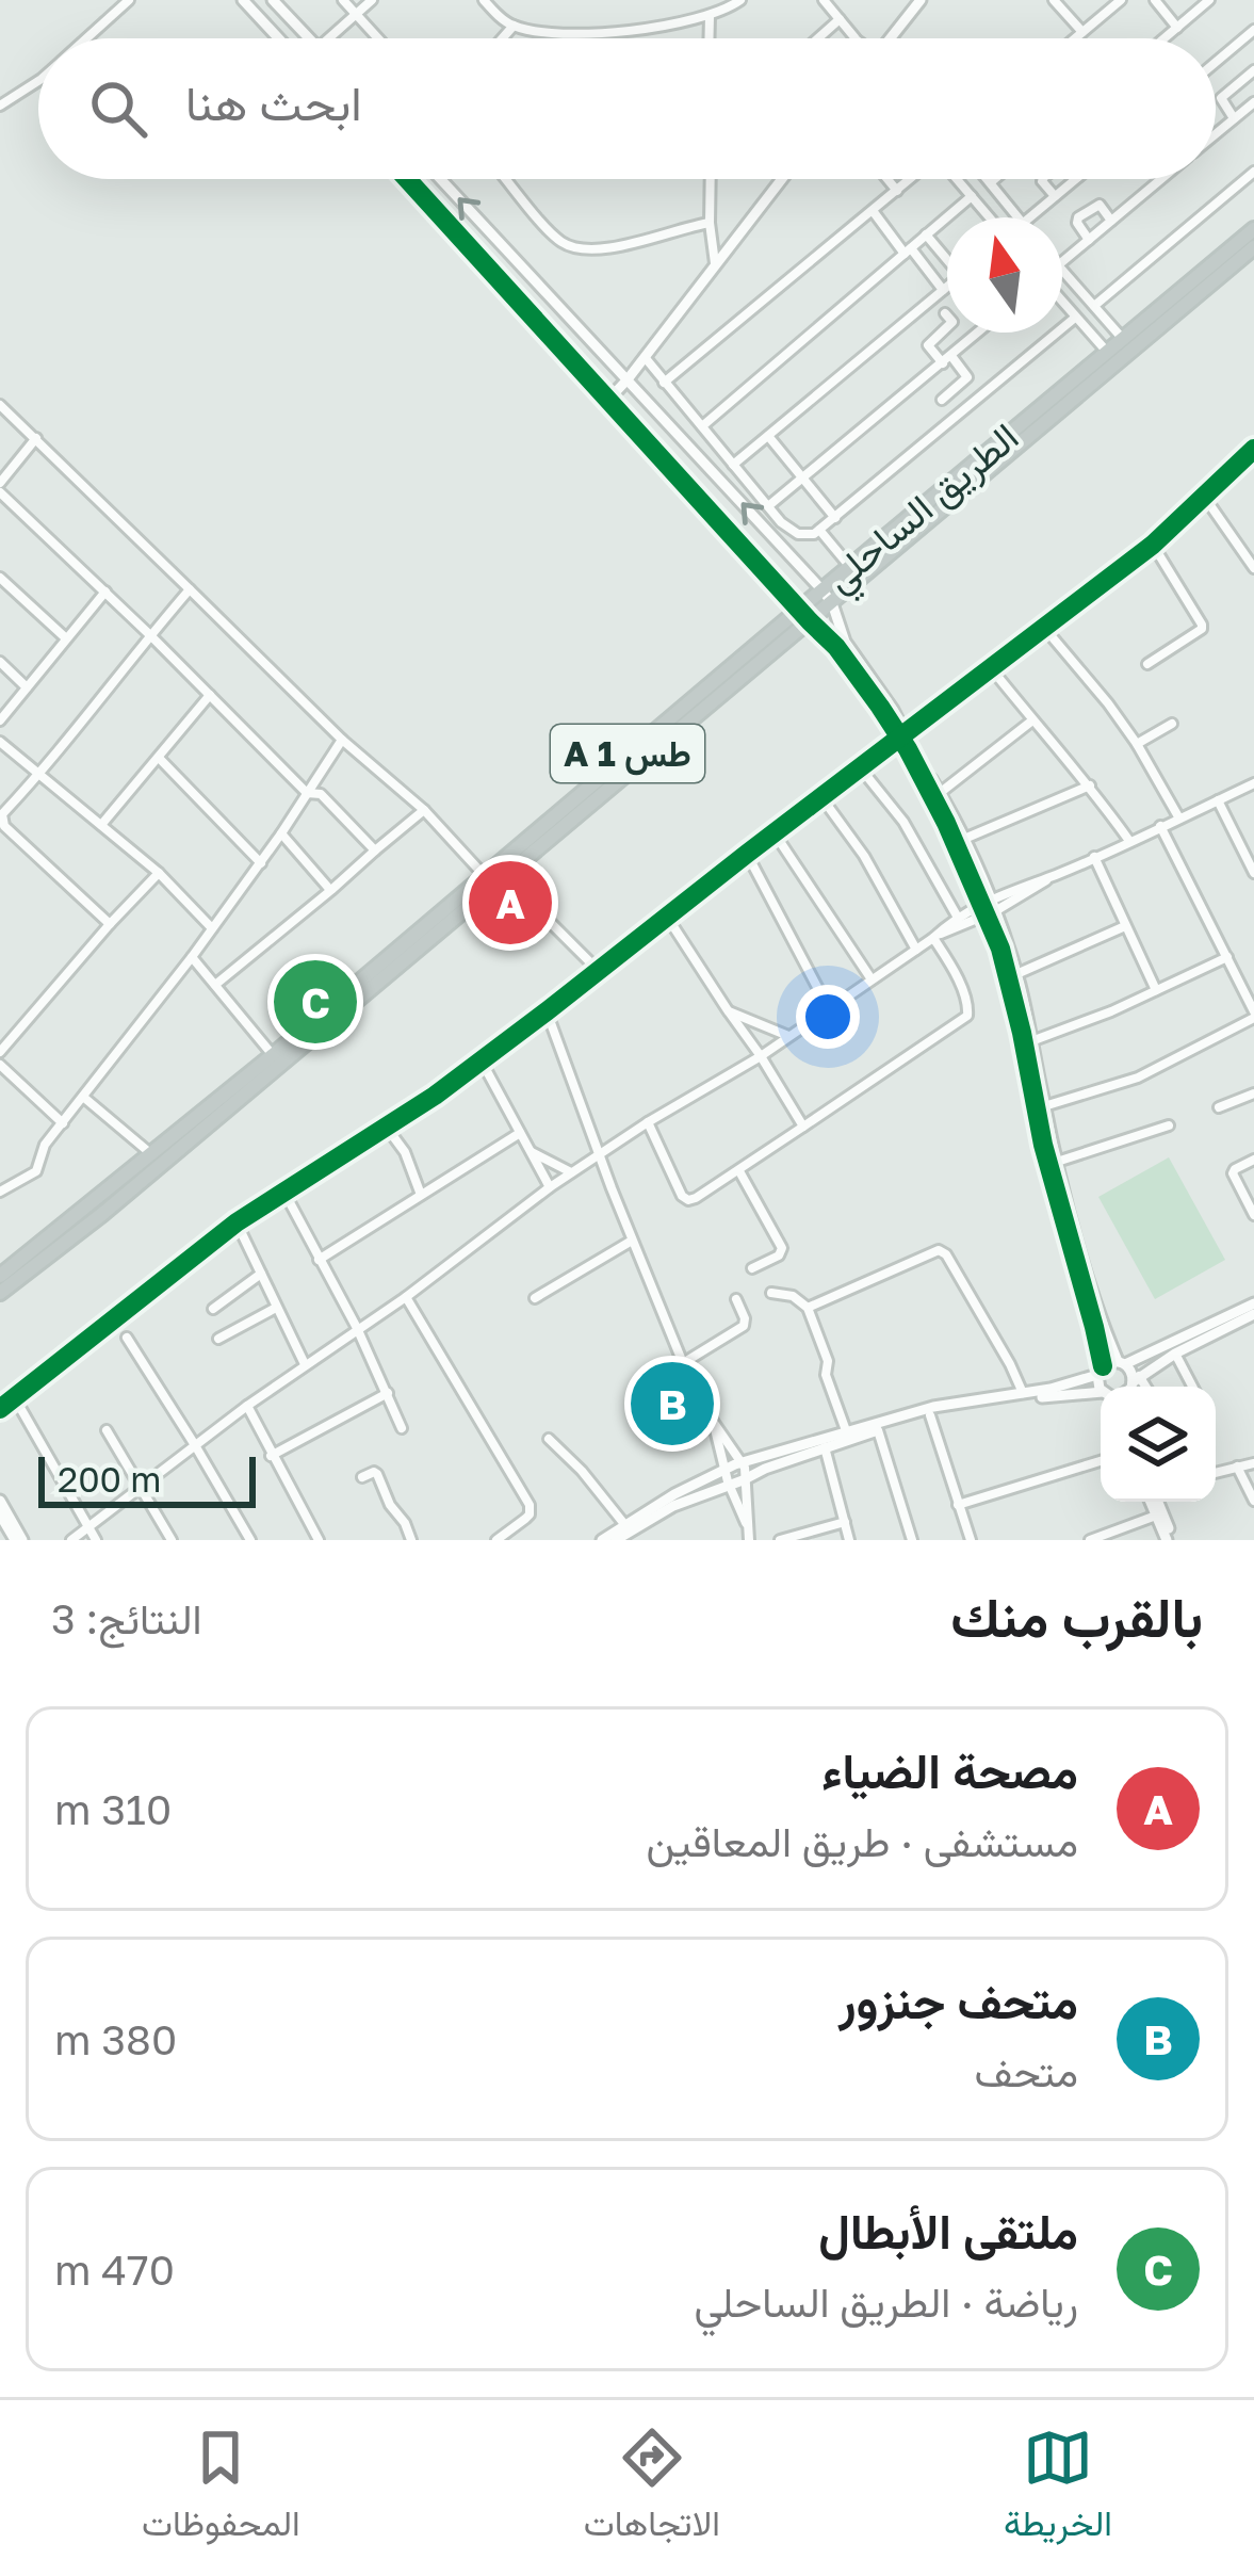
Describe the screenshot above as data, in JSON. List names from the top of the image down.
{
  "streets": {
    "highway": ["الطريق الساحلي", "A 1 طس"]
  },
  "scale_bar": "200 m",
  "north": "top",
  "page": {
    "search": "ابحث هنا",
    "pins": ["A", "C", "B"],
    "scale": "200 m",
    "heading": ["بالقرب منك", "النتائج: 3"],
    "list": [
      {
        "mark": "A",
        "name": "مصحة الضياء",
        "note": "مستشفى · طريق المعاقين",
        "value": "310 m"
      },
      {
        "mark": "B",
        "name": "متحف جنزور",
        "note": "متحف",
        "value": "380 m"
      },
      {
        "mark": "C",
        "name": "ملتقى الأبطال",
        "note": "رياضة · الطريق الساحلي",
        "value": "470 m"
      }
    ],
    "nav": ["الخريطة", "الاتجاهات", "المحفوظات"]
  }
}
